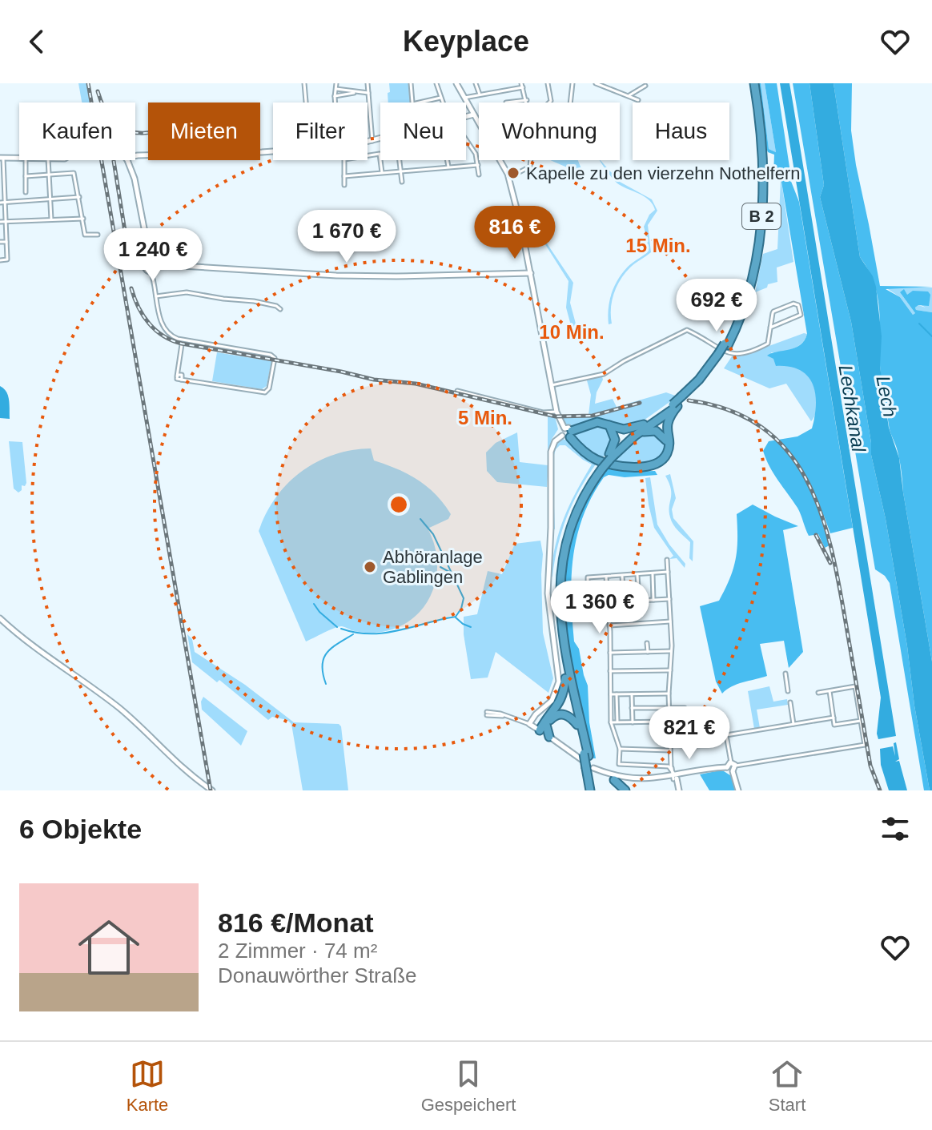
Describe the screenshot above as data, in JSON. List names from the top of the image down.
{
  "streets": {
    "highway": ["B 2"]
  },
  "water": ["Lech", "Lechkanal"],
  "places": ["Kapelle zu den vierzehn Nothelfern", "Abhöranlage Gablingen"],
  "page": {
    "header": "Keyplace",
    "chip": [
      "Kaufen",
      "Mieten",
      "Filter",
      "Neu",
      "Wohnung",
      "Haus"
    ],
    "price": [
      "816 €",
      "1 670 €",
      "1 240 €",
      "692 €",
      "1 360 €",
      "821 €"
    ],
    "heading": "6 Objekte",
    "list": [
      {
        "name": "816 €/Monat",
        "note": "2 Zimmer · 74 m² · Donauwörther Straße"
      }
    ],
    "tabs": ["Karte", "Gespeichert", "Start"]
  },
  "rings": ["15 Min.", "10 Min.", "5 Min."]
}
